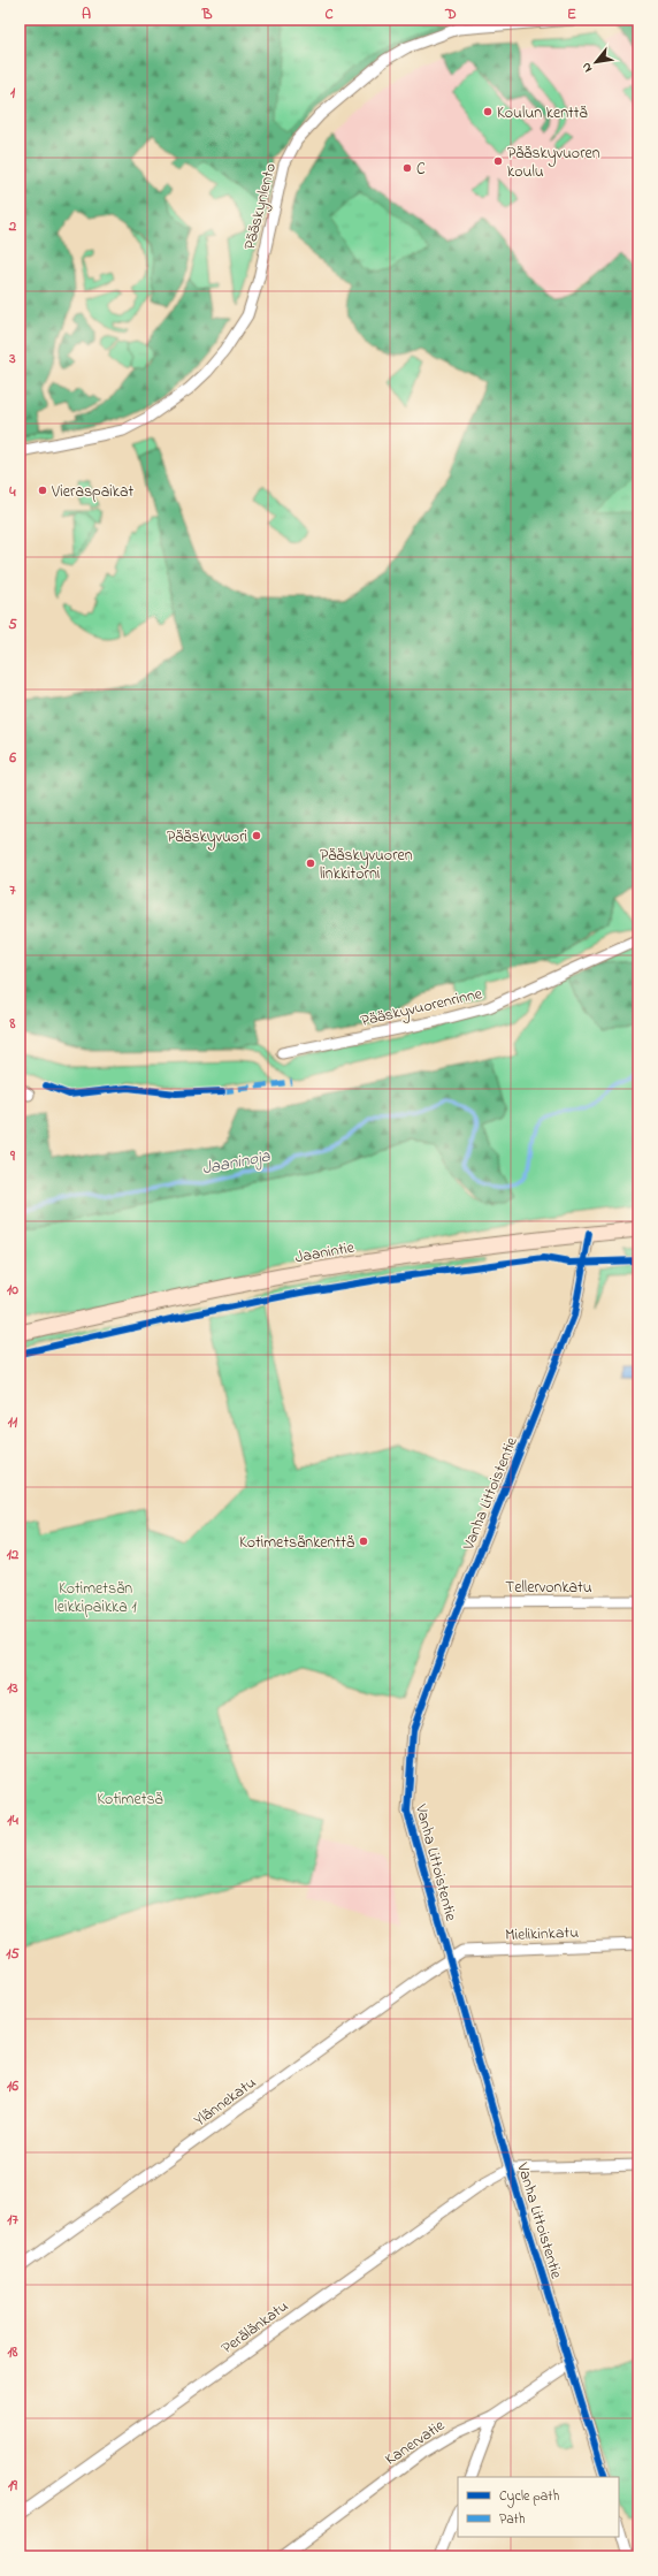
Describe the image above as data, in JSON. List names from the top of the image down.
{
  "streets": {
    "main road": ["Jaanintie"],
    "street": [
      "Pääskynlento",
      "Pääskyvuorenrinne",
      "Vanha Littoistentie",
      "Tellervonkatu",
      "Mielikinkatu",
      "Ylännekatu",
      "Perälänkatu",
      "Kanervatie"
    ]
  },
  "crossings": [
    ["Jaanintie", "Vanha Littoistentie"],
    ["Vanha Littoistentie", "Tellervonkatu"],
    ["Vanha Littoistentie", "Mielikinkatu"],
    ["Vanha Littoistentie", "Ylännekatu"],
    ["Vanha Littoistentie", "Perälänkatu"],
    ["Vanha Littoistentie", "Kanervatie"],
    ["Mielikinkatu", "Ylännekatu"]
  ],
  "water": ["Jaaninoja"],
  "parks": ["Kotimetsän leikkipaikka 1", "Kotimetsä"],
  "places": [
    "Koulun kenttä",
    "Pääskyvuoren koulu",
    "C",
    "Vieraspaikat",
    "Pääskyvuori",
    "Pääskyvuoren linkkitorni",
    "Kotimetsänkenttä"
  ],
  "legend": ["Cycle path", "Path"],
  "north": "bottom left",
  "grid": {
    "columns": [
      "A",
      "B",
      "C",
      "D",
      "E"
    ],
    "rows": [
      "1",
      "2",
      "3",
      "4",
      "5",
      "6",
      "7",
      "8",
      "9",
      "10",
      "11",
      "12",
      "13",
      "14",
      "15",
      "16",
      "17",
      "18",
      "19"
    ]
  }
}
